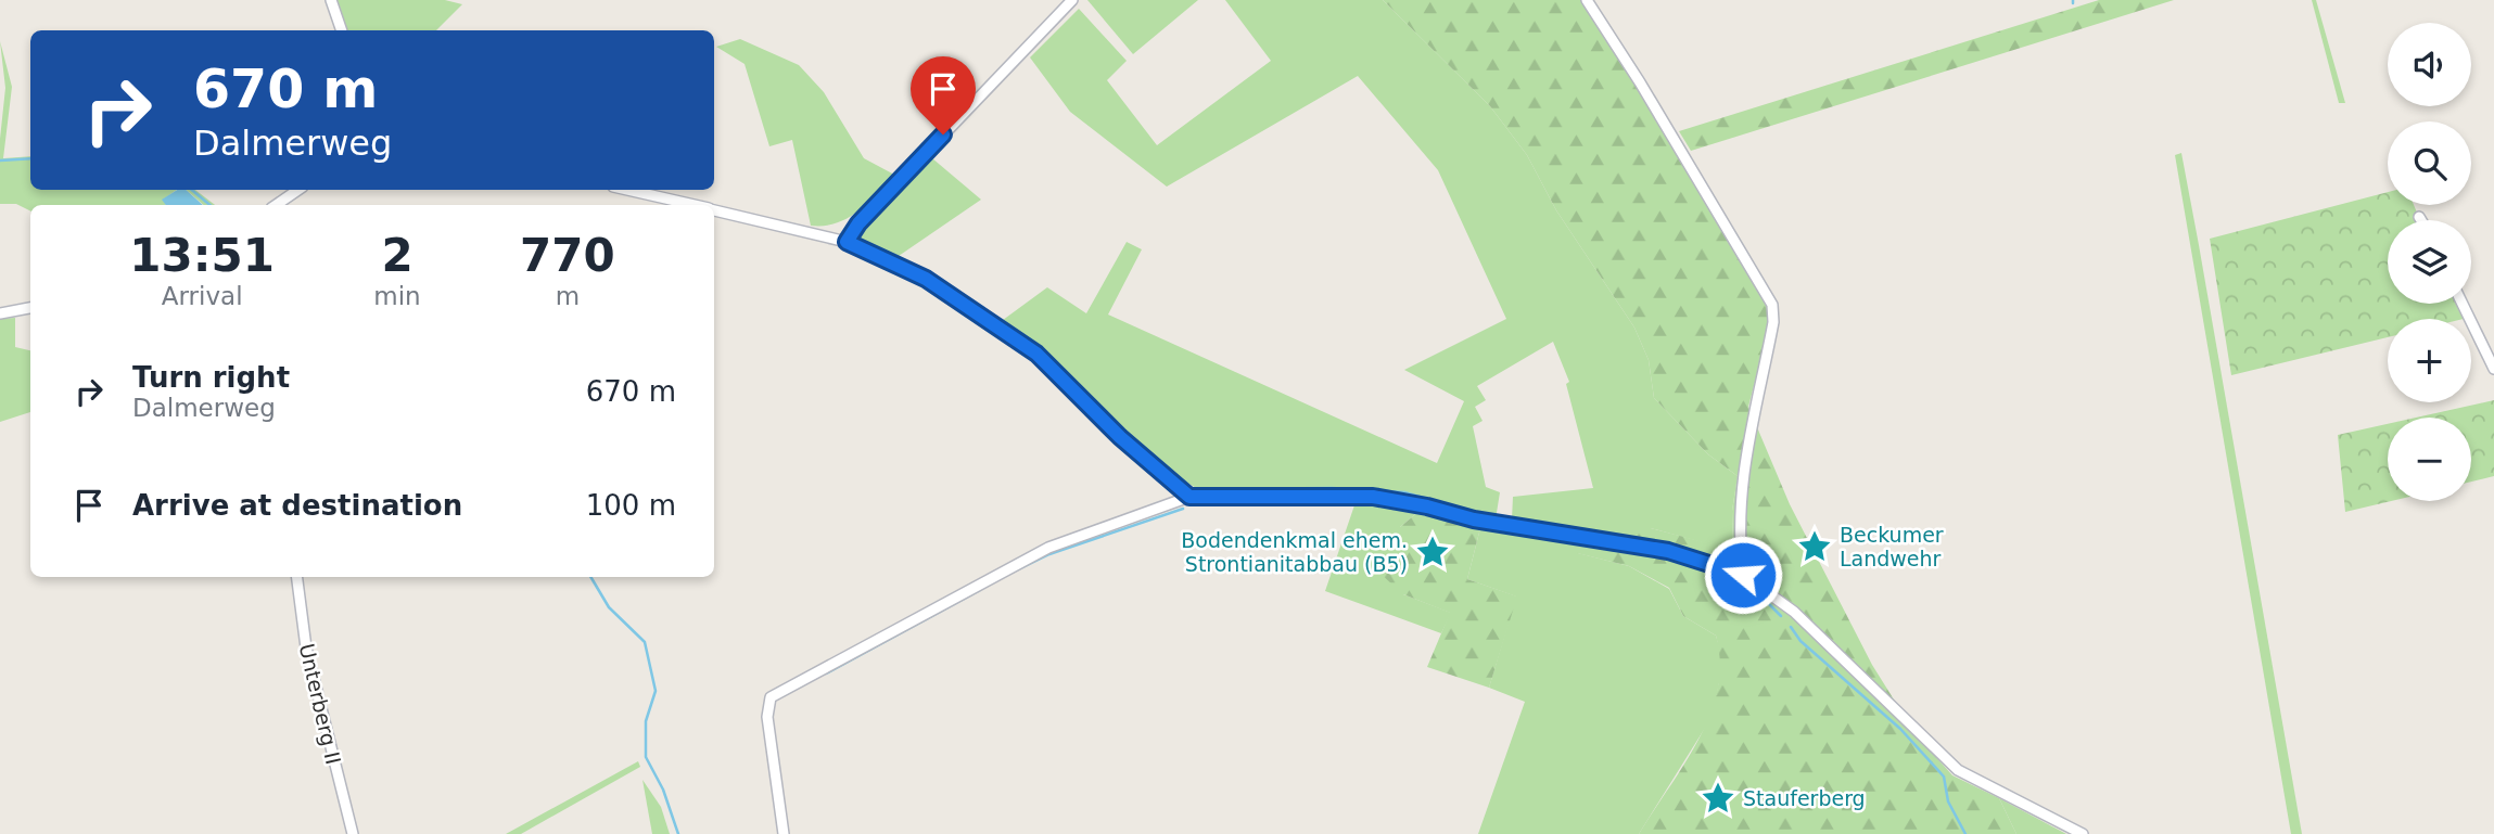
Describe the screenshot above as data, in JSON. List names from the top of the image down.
{
  "streets": {
    "street": ["Unterberg II"]
  },
  "places": {
    "place": ["Beckumer Landwehr", "Bodendenkmal ehem. Strontianitabbau (B5)", "Stauferberg"]
  },
  "page": {
    "map_buttons": ["+", "−"],
    "turn": ["670 m", "Dalmerweg"],
    "eta": [
      "13:51",
      "Arrival",
      "2",
      "min",
      "770",
      "m"
    ],
    "list": [
      {
        "name": "Turn right",
        "note": "Dalmerweg",
        "value": "670 m"
      },
      {
        "name": "Arrive at destination",
        "value": "100 m"
      }
    ]
  }
}
